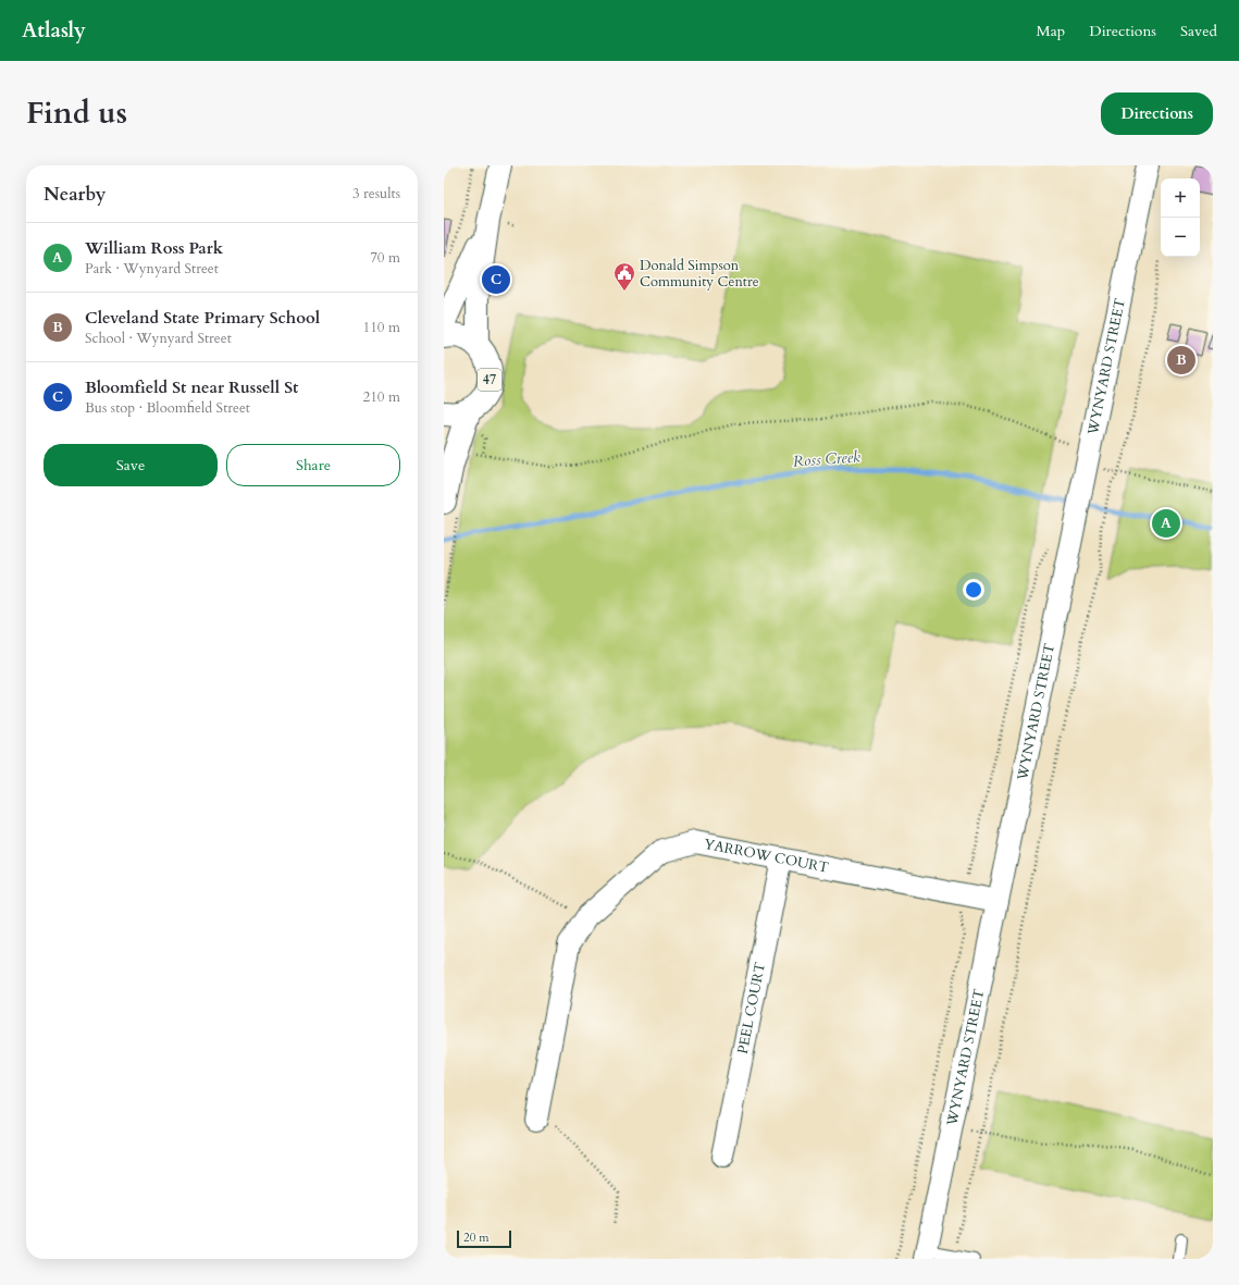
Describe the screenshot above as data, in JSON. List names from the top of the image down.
{
  "streets": {
    "highway": ["47"],
    "street": ["WYNYARD STREET", "YARROW COURT", "PEEL COURT"]
  },
  "crossings": [
    ["WYNYARD STREET", "YARROW COURT"],
    ["YARROW COURT", "PEEL COURT"]
  ],
  "water": ["Ross Creek"],
  "places": {
    "public building": ["Donald Simpson Community Centre"]
  },
  "scale_bar": "20 m",
  "page": {
    "header": "Atlasly",
    "nav": ["Map", "Directions", "Saved"],
    "title": "Find us",
    "buttons": [
      "Directions",
      ["Save", "Share"]
    ],
    "heading": ["Nearby", "3 results"],
    "map_buttons": ["+", "−"],
    "list": [
      {
        "mark": "A",
        "name": "William Ross Park",
        "note": "Park · Wynyard Street",
        "value": "70 m"
      },
      {
        "mark": "B",
        "name": "Cleveland State Primary School",
        "note": "School · Wynyard Street",
        "value": "110 m"
      },
      {
        "mark": "C",
        "name": "Bloomfield St near Russell St",
        "note": "Bus stop · Bloomfield Street",
        "value": "210 m"
      }
    ],
    "pins": ["C", "B", "A"],
    "scale": "20 m"
  }
}
